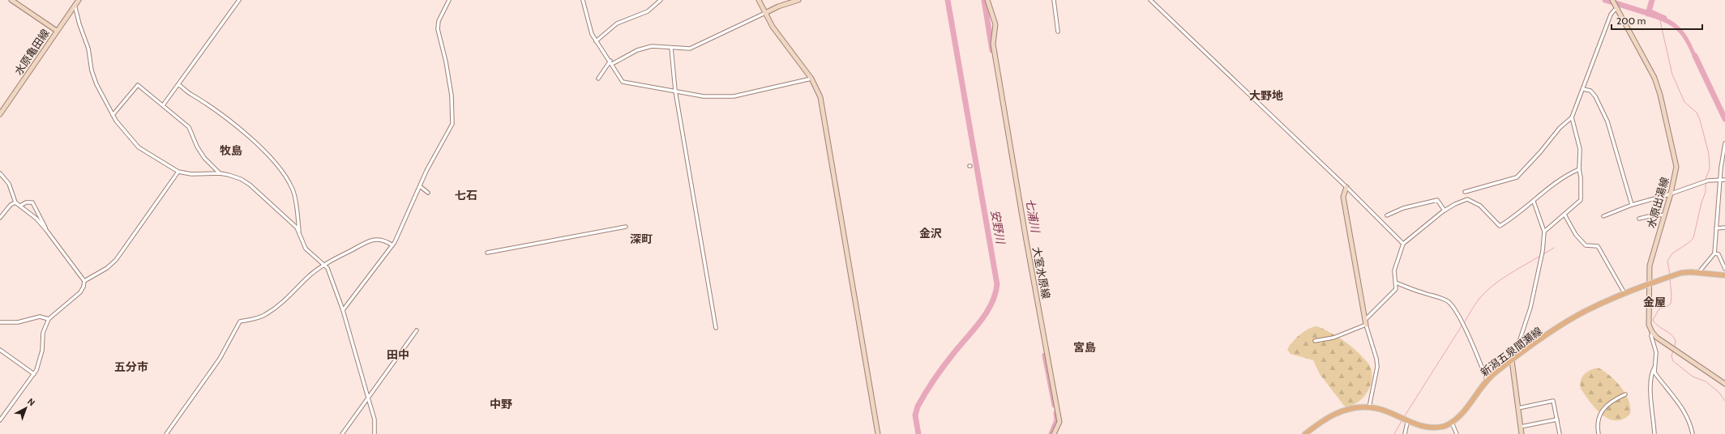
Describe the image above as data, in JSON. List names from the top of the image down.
{
  "streets": {
    "main road": [
      "水原亀田線",
      "水原出湯線",
      "大室水原線",
      "新潟五泉間瀬線"
    ]
  },
  "crossings": [
    ["水原出湯線", "新潟五泉間瀬線"]
  ],
  "districts": [
    "大野地",
    "牧島",
    "七石",
    "金沢",
    "深町",
    "金屋",
    "宮島",
    "田中",
    "五分市",
    "中野"
  ],
  "water": ["七浦川", "安野川"],
  "scale_bar": "200 m",
  "north": "top right"
}
